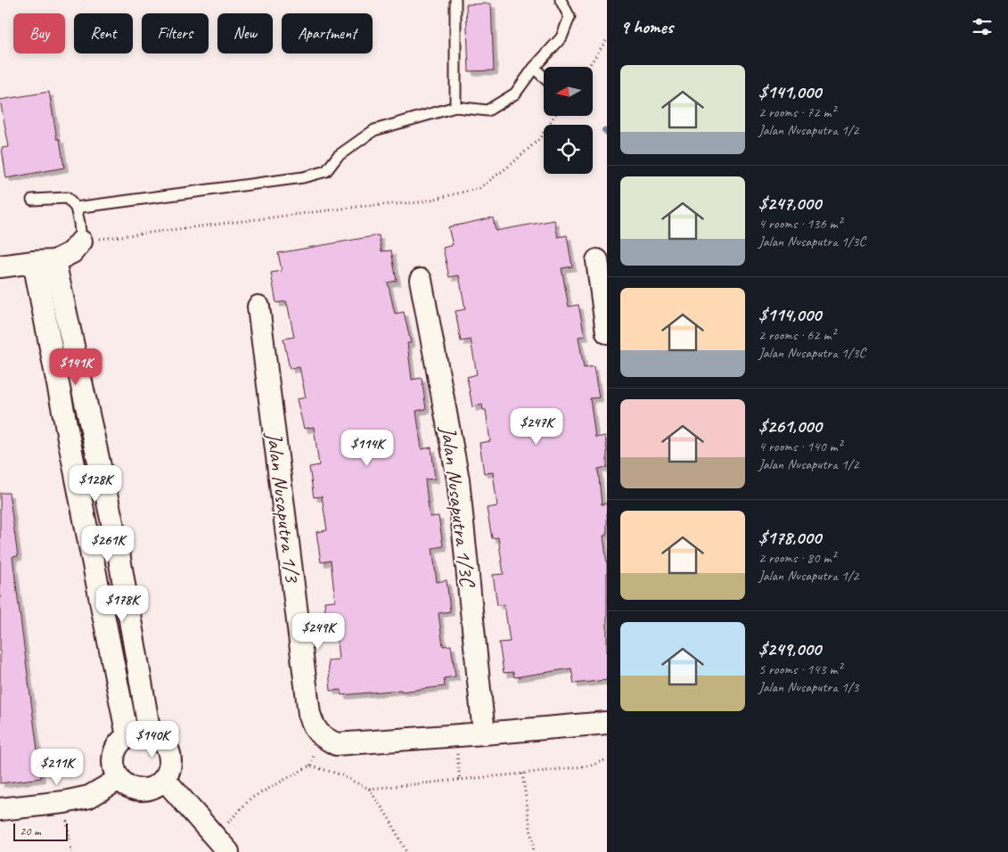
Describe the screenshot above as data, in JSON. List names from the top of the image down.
{
  "streets": {
    "street": ["Jalan Nusaputra 1/3C", "Jalan Nusaputra 1/3"]
  },
  "crossings": [
    ["Jalan Nusaputra 1/3C", "Jalan Nusaputra 1/3"]
  ],
  "scale_bar": "20 m",
  "north": "left",
  "page": {
    "heading": "9 homes",
    "chip": [
      "Buy",
      "Rent",
      "Filters",
      "New",
      "Apartment"
    ],
    "list": [
      {
        "name": "$141,000",
        "note": "2 rooms · 72 m² · Jalan Nusaputra 1/2"
      },
      {
        "name": "$247,000",
        "note": "4 rooms · 136 m² · Jalan Nusaputra 1/3C"
      },
      {
        "name": "$114,000",
        "note": "2 rooms · 62 m² · Jalan Nusaputra 1/3C"
      },
      {
        "name": "$261,000",
        "note": "4 rooms · 140 m² · Jalan Nusaputra 1/2"
      },
      {
        "name": "$178,000",
        "note": "2 rooms · 80 m² · Jalan Nusaputra 1/2"
      },
      {
        "name": "$249,000",
        "note": "5 rooms · 143 m² · Jalan Nusaputra 1/3"
      }
    ],
    "price": [
      "$141K",
      "$247K",
      "$114K",
      "$128K",
      "$261K",
      "$178K",
      "$249K",
      "$140K",
      "$211K"
    ],
    "scale": "20 m"
  }
}
